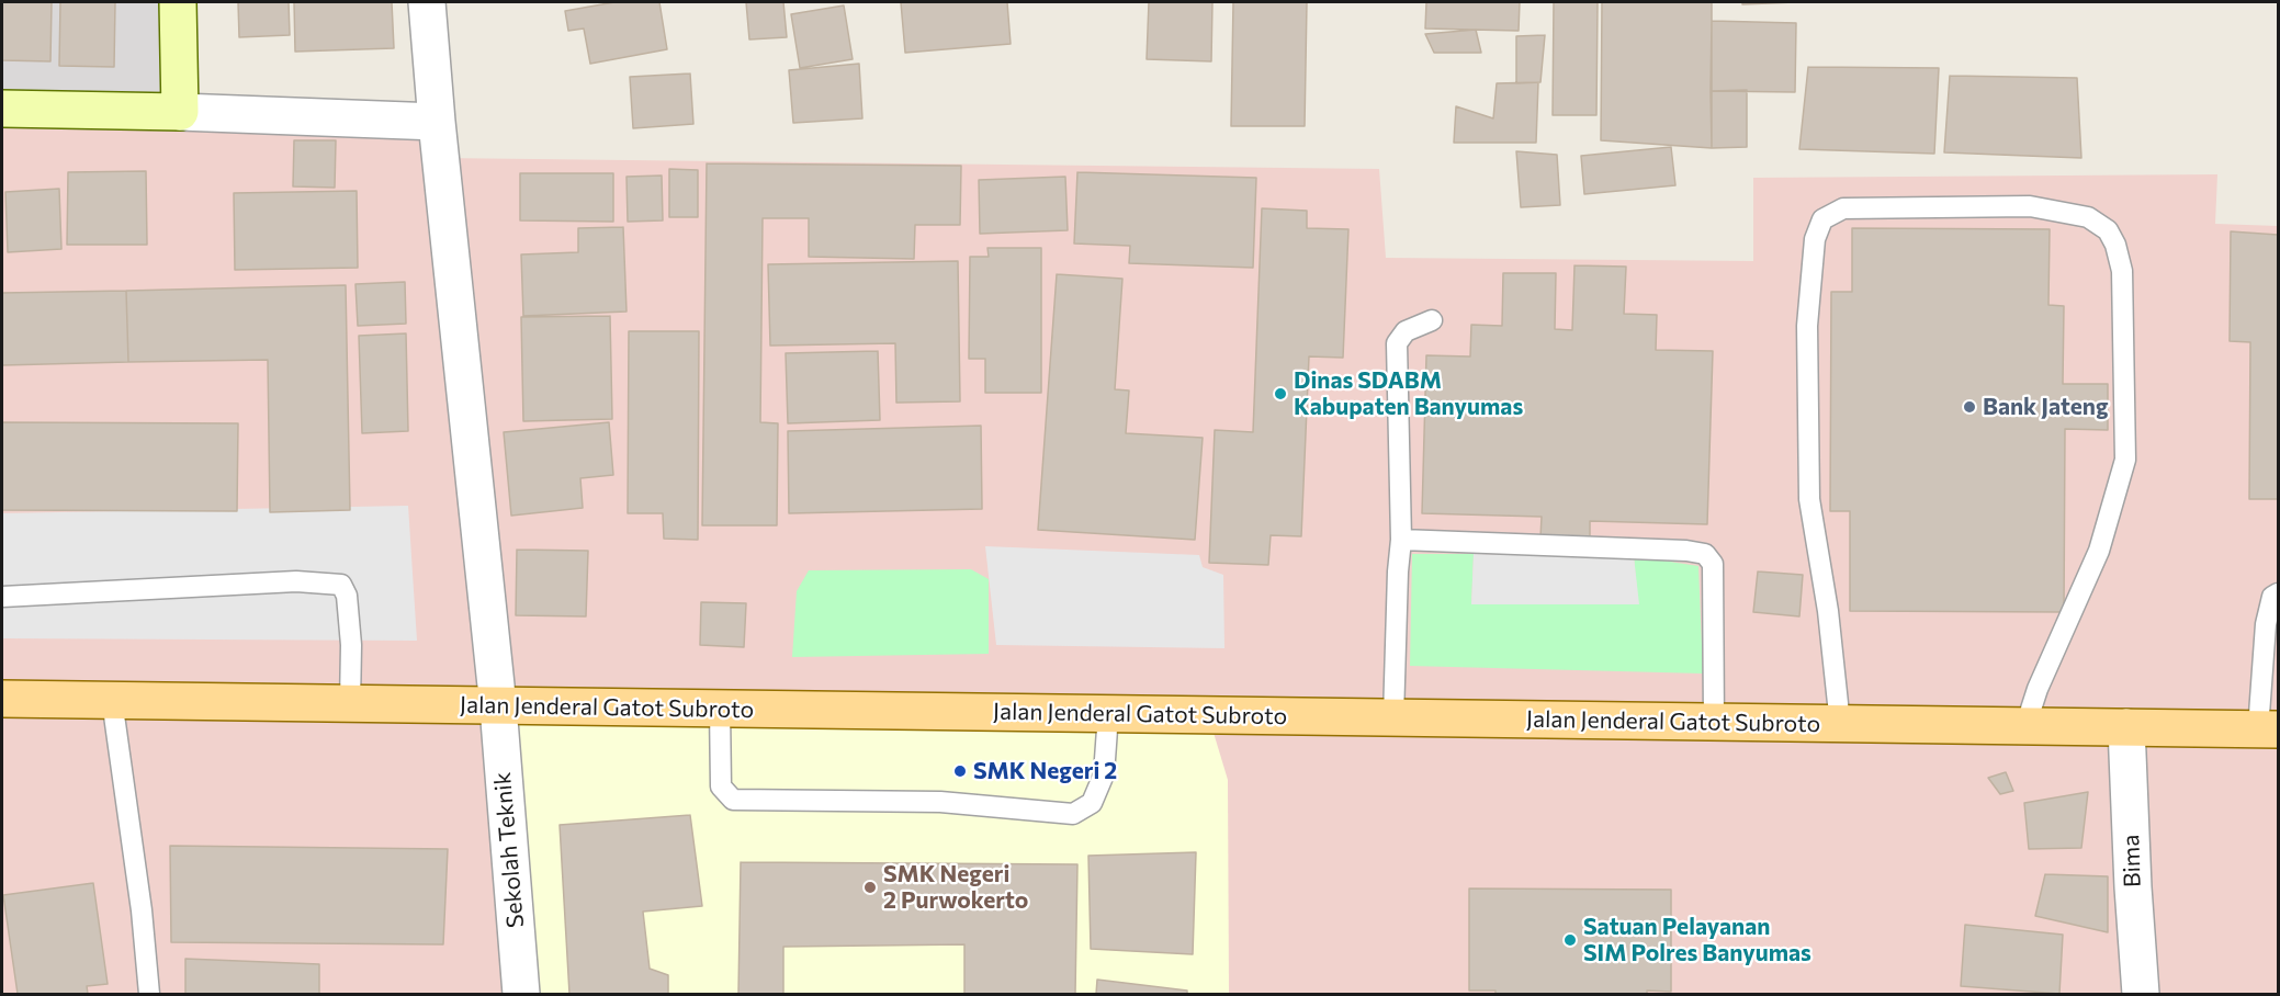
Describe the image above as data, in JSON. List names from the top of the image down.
{
  "streets": {
    "main road": ["Jalan Jenderal Gatot Subroto"],
    "street": ["Sekolah Teknik", "Bima"]
  },
  "crossings": [
    ["Jalan Jenderal Gatot Subroto", "Sekolah Teknik"],
    ["Jalan Jenderal Gatot Subroto", "Bima"]
  ],
  "places": [
    "Dinas SDABM Kabupaten Banyumas",
    "Bank Jateng",
    "SMK Negeri 2",
    "SMK Negeri 2 Purwokerto",
    "Satuan Pelayanan SIM Polres Banyumas"
  ]
}
